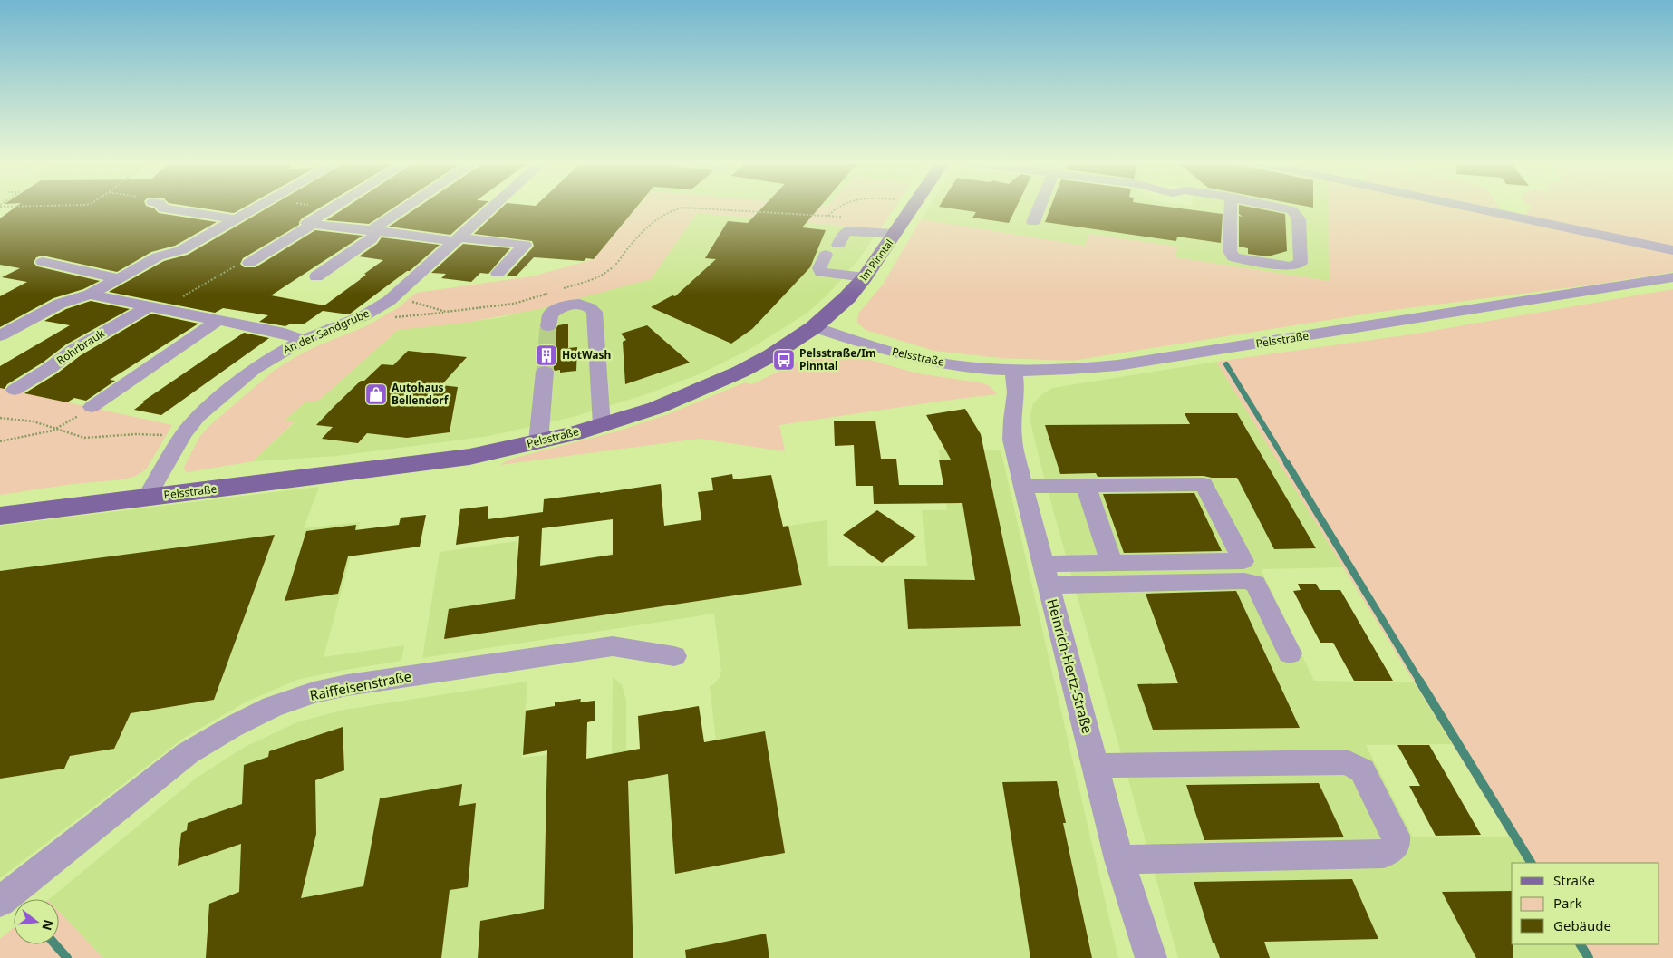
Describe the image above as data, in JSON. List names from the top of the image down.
{
  "streets": {
    "main road": ["Im Pinntal", "Pelsstraße"],
    "street": [
      "An der Sandgrube",
      "Rohrbrauk",
      "Heinrich-Hertz-Straße",
      "Raiffeisenstraße"
    ]
  },
  "crossings": [
    ["Im Pinntal", "Pelsstraße"],
    ["An der Sandgrube", "Pelsstraße"],
    ["Pelsstraße", "Heinrich-Hertz-Straße"]
  ],
  "places": {
    "building": ["HotWash"],
    "bus stop": ["Pelsstraße/Im Pinntal"],
    "shop": ["Autohaus Bellendorf"]
  },
  "legend": ["Straße", "Park", "Gebäude"],
  "north": "right"
}
